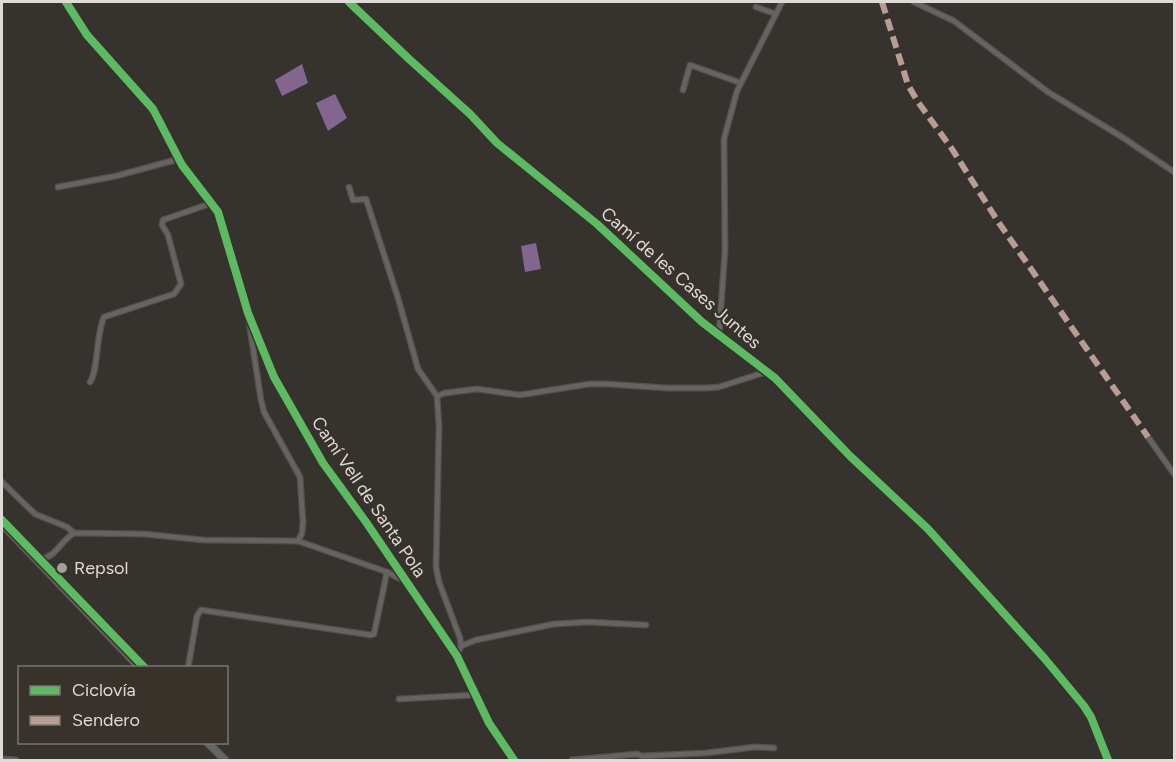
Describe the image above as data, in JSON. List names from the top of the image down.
{
  "streets": {
    "street": ["Camí de les Cases Juntes", "Camí Vell de Santa Pola"]
  },
  "places": ["Repsol"],
  "legend": ["Ciclovía", "Sendero"]
}
